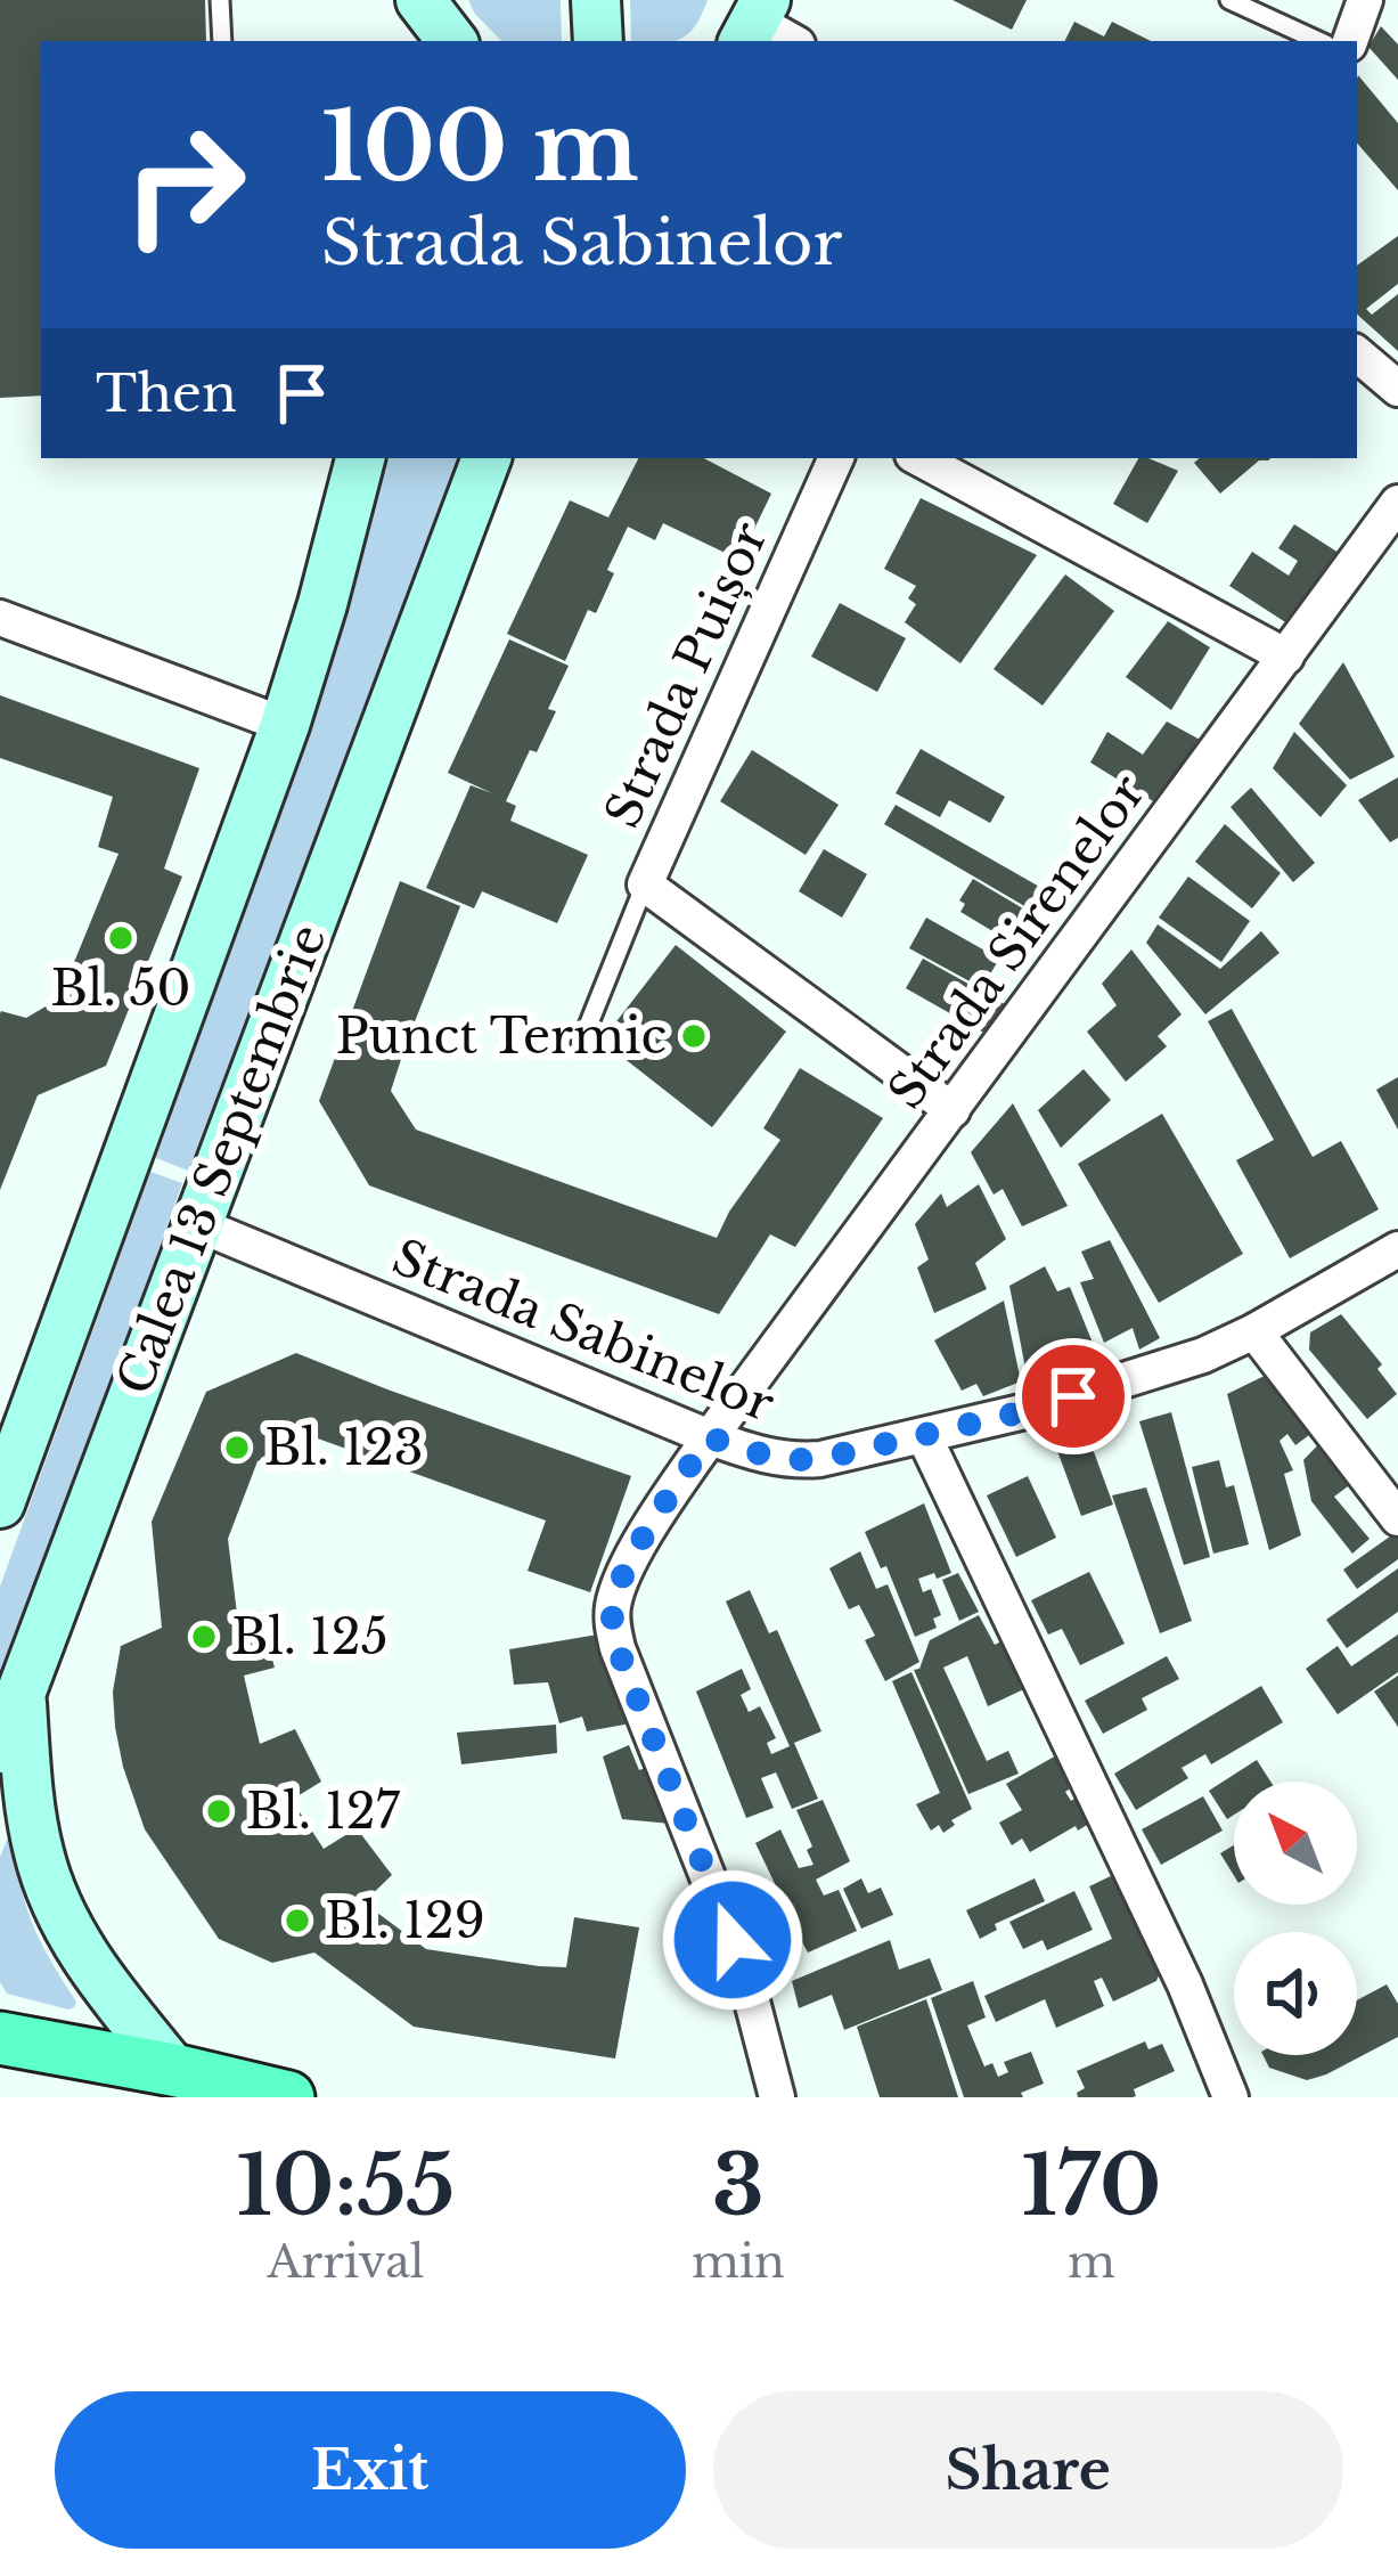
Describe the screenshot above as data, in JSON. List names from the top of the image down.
{
  "streets": {
    "main road": ["Calea 13 Septembrie"],
    "street": ["Strada Puișor", "Strada Sirenelor", "Strada Sabinelor"]
  },
  "crossings": [
    ["Strada Puișor", "Strada Sirenelor"],
    ["Strada Sirenelor", "Strada Sabinelor"],
    ["Calea 13 Septembrie", "Strada Sabinelor"]
  ],
  "places": [
    "Bl. 50",
    "Punct Termic",
    "Bl. 123",
    "Bl. 125",
    "Bl. 127",
    "Bl. 129"
  ],
  "north": "top left",
  "page": {
    "turn": ["100 m", "Strada Sabinelor"],
    "then": "Then",
    "eta": [
      "10:55",
      "Arrival",
      "3",
      "min",
      "170",
      "m"
    ],
    "buttons": ["Exit", "Share"]
  }
}
